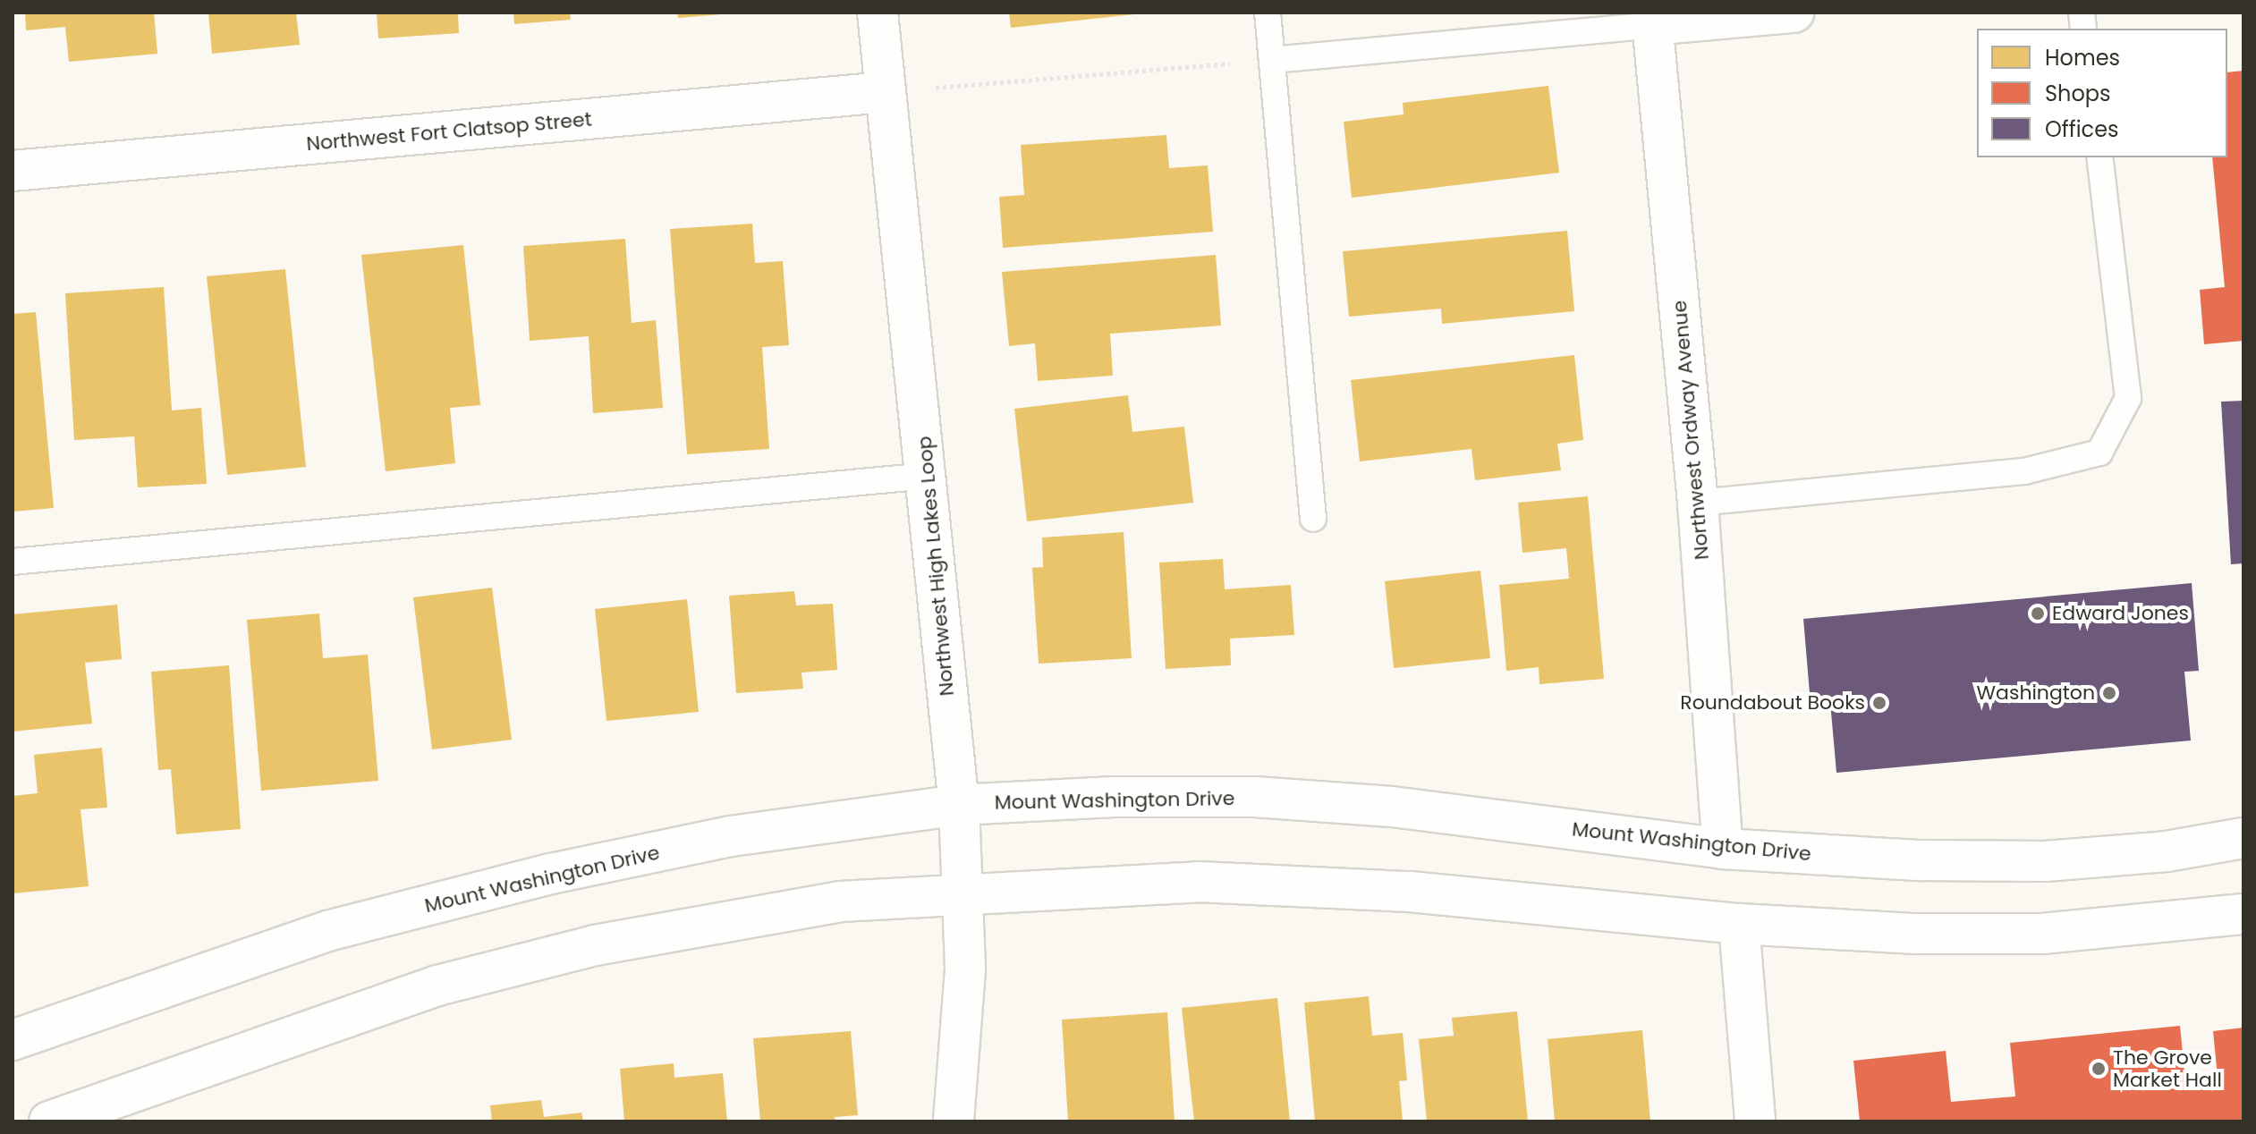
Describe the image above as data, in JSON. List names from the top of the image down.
{
  "streets": {
    "main road": [
      "Northwest Fort Clatsop Street",
      "Northwest Ordway Avenue",
      "Northwest High Lakes Loop",
      "Mount Washington Drive"
    ]
  },
  "crossings": [
    ["Northwest Fort Clatsop Street", "Northwest High Lakes Loop"],
    ["Northwest Ordway Avenue", "Mount Washington Drive"],
    ["Northwest High Lakes Loop", "Mount Washington Drive"]
  ],
  "places": [
    "Edward Jones",
    "Washington",
    "Roundabout Books",
    "The Grove Market Hall"
  ],
  "legend": ["Homes", "Shops", "Offices"]
}
